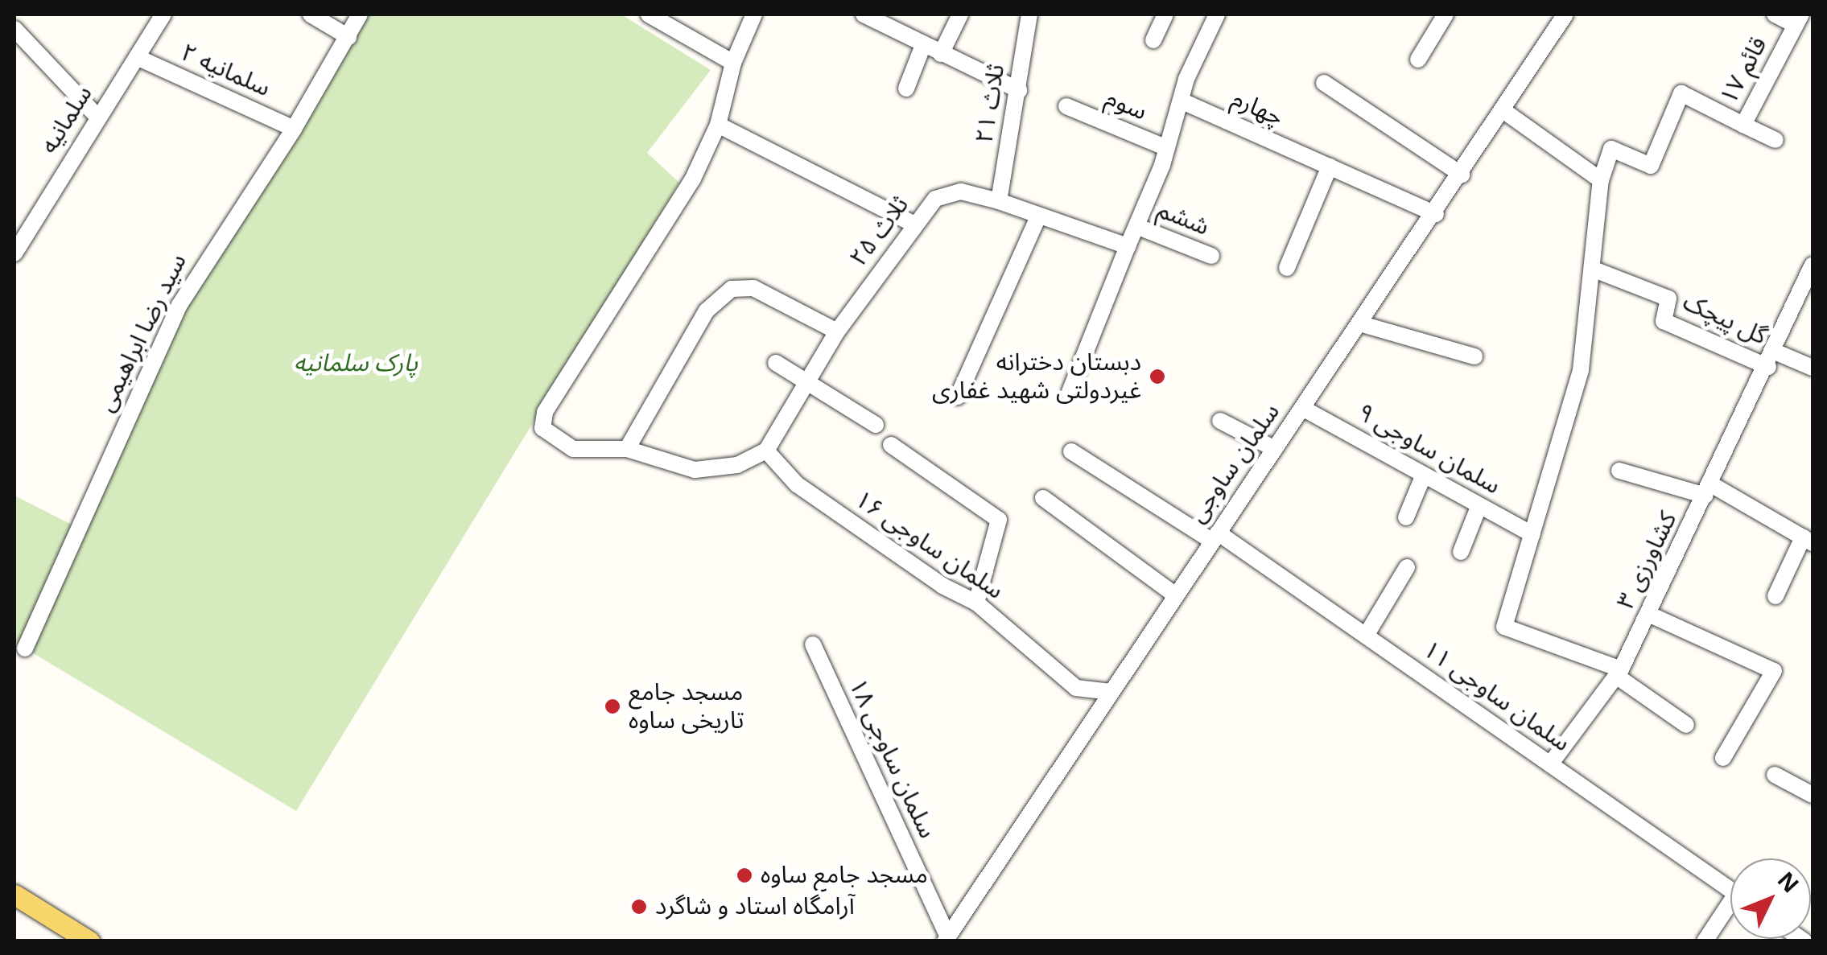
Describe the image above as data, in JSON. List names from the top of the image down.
{
  "streets": {
    "street": [
      "سلمانیه ۲",
      "قائم ۱۷",
      "ثلاث ۲۱",
      "سوم",
      "چهارم",
      "سلمانیه",
      "ششم",
      "ثلاث ۲۵",
      "گل پیچک",
      "سید رضا ابراهیمی",
      "سلمان ساوجی ۹",
      "سلمان ساوجی",
      "سلمان ساوجی ۱۶",
      "کشاورزی ۳",
      "سلمان ساوجی ۱۱",
      "سلمان ساوجی ۱۸"
    ]
  },
  "crossings": [
    ["سلمانیه ۲", "سلمانیه"],
    ["سلمانیه ۲", "سید رضا ابراهیمی"],
    ["ثلاث ۲۱", "ثلاث ۲۵"],
    ["چهارم", "سلمان ساوجی"],
    ["ثلاث ۲۵", "سلمان ساوجی ۱۶"],
    ["گل پیچک", "کشاورزی ۳"],
    ["سلمان ساوجی ۹", "سلمان ساوجی"],
    ["سلمان ساوجی", "سلمان ساوجی ۱۶"],
    ["سلمان ساوجی", "سلمان ساوجی ۱۱"],
    ["سلمان ساوجی", "سلمان ساوجی ۱۸"],
    ["کشاورزی ۳", "سلمان ساوجی ۱۱"]
  ],
  "parks": ["پارک سلمانیه"],
  "places": [
    "دبستان دخترانه غیردولتی شهید غفاری",
    "مسجد جامع تاریخی ساوه",
    "مسجد جامع ساوه",
    "آرامگاه استاد و شاگرد"
  ],
  "north": "top right"
}
